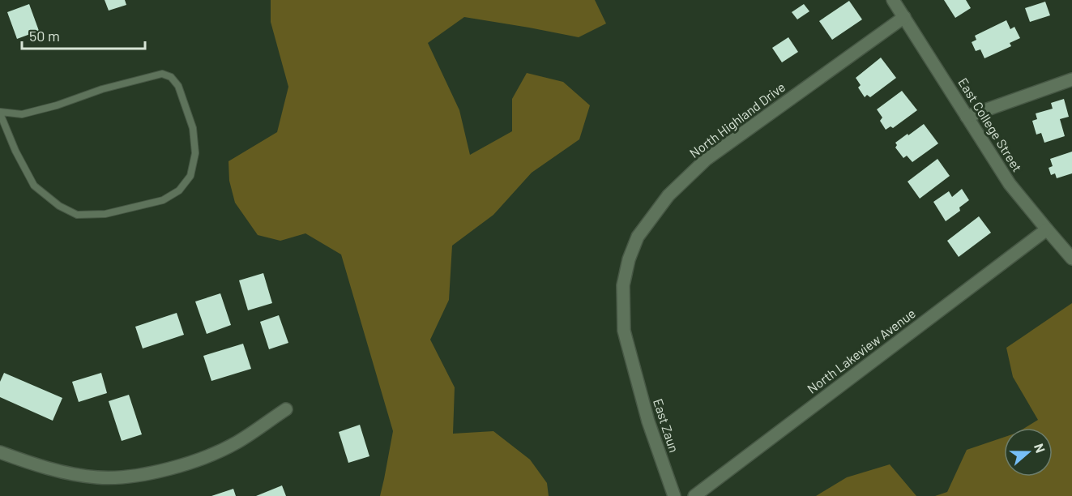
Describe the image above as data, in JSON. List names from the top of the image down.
{
  "streets": {
    "street": [
      "North Highland Drive",
      "East College Street",
      "North Lakeview Avenue",
      "East Zaun"
    ]
  },
  "crossings": [
    ["North Highland Drive", "East College Street"],
    ["North Highland Drive", "East Zaun"],
    ["East College Street", "North Lakeview Avenue"]
  ],
  "scale_bar": "50 m",
  "north": "right"
}
